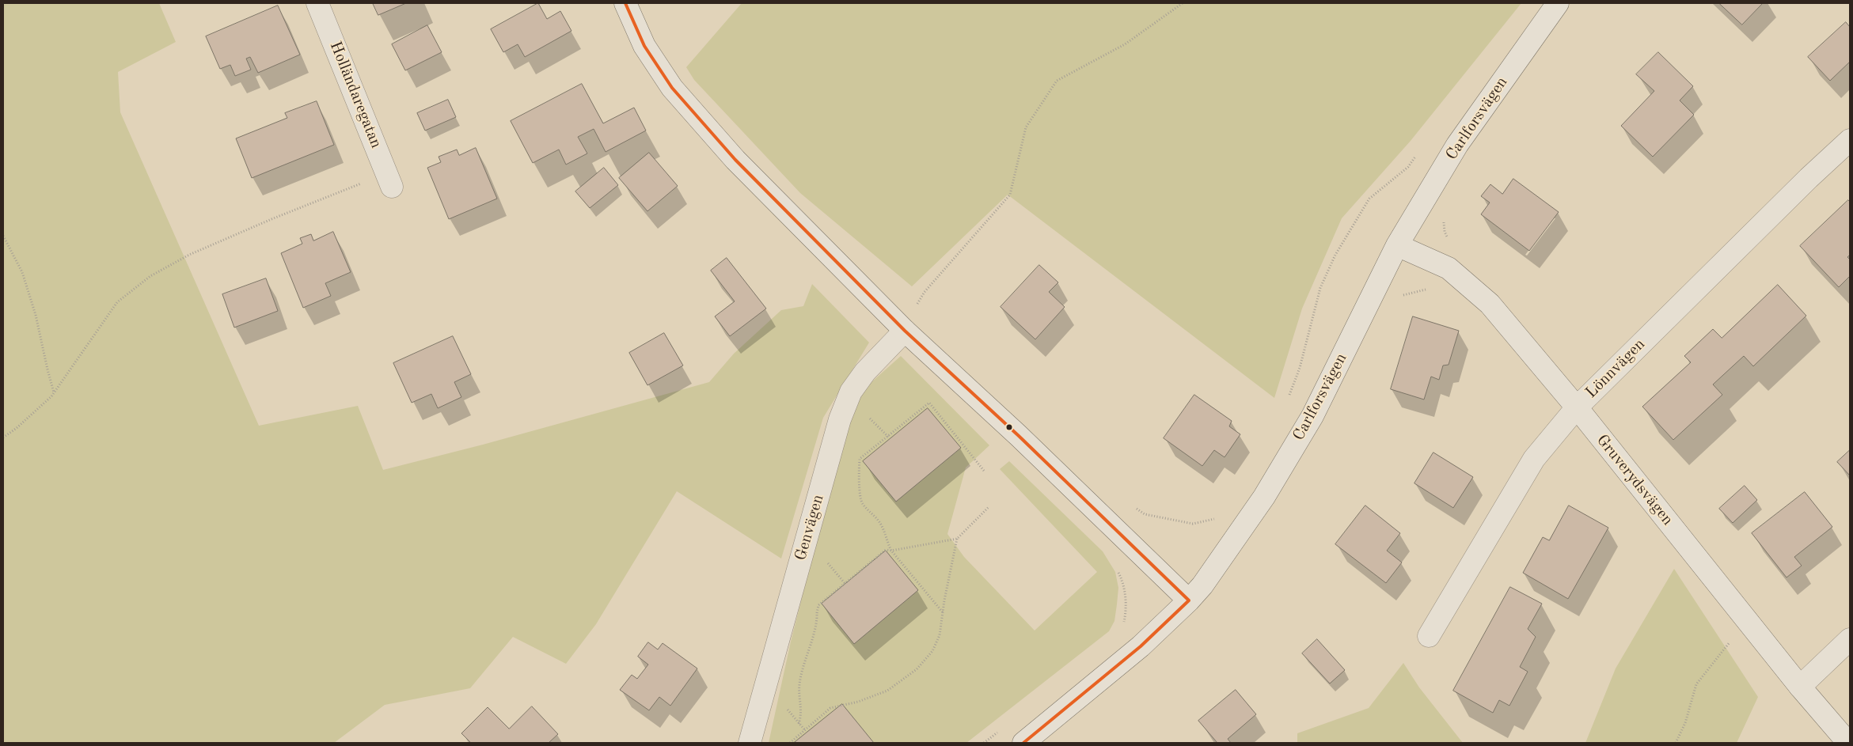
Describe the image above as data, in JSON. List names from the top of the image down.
{
  "streets": {
    "street": [
      "Holländaregatan",
      "Carlforsvägen",
      "Lönnvägen",
      "Gruverydsvägen",
      "Genvägen"
    ]
  },
  "crossings": [
    ["Carlforsvägen", "Gruverydsvägen"],
    ["Lönnvägen", "Gruverydsvägen"]
  ]
}
